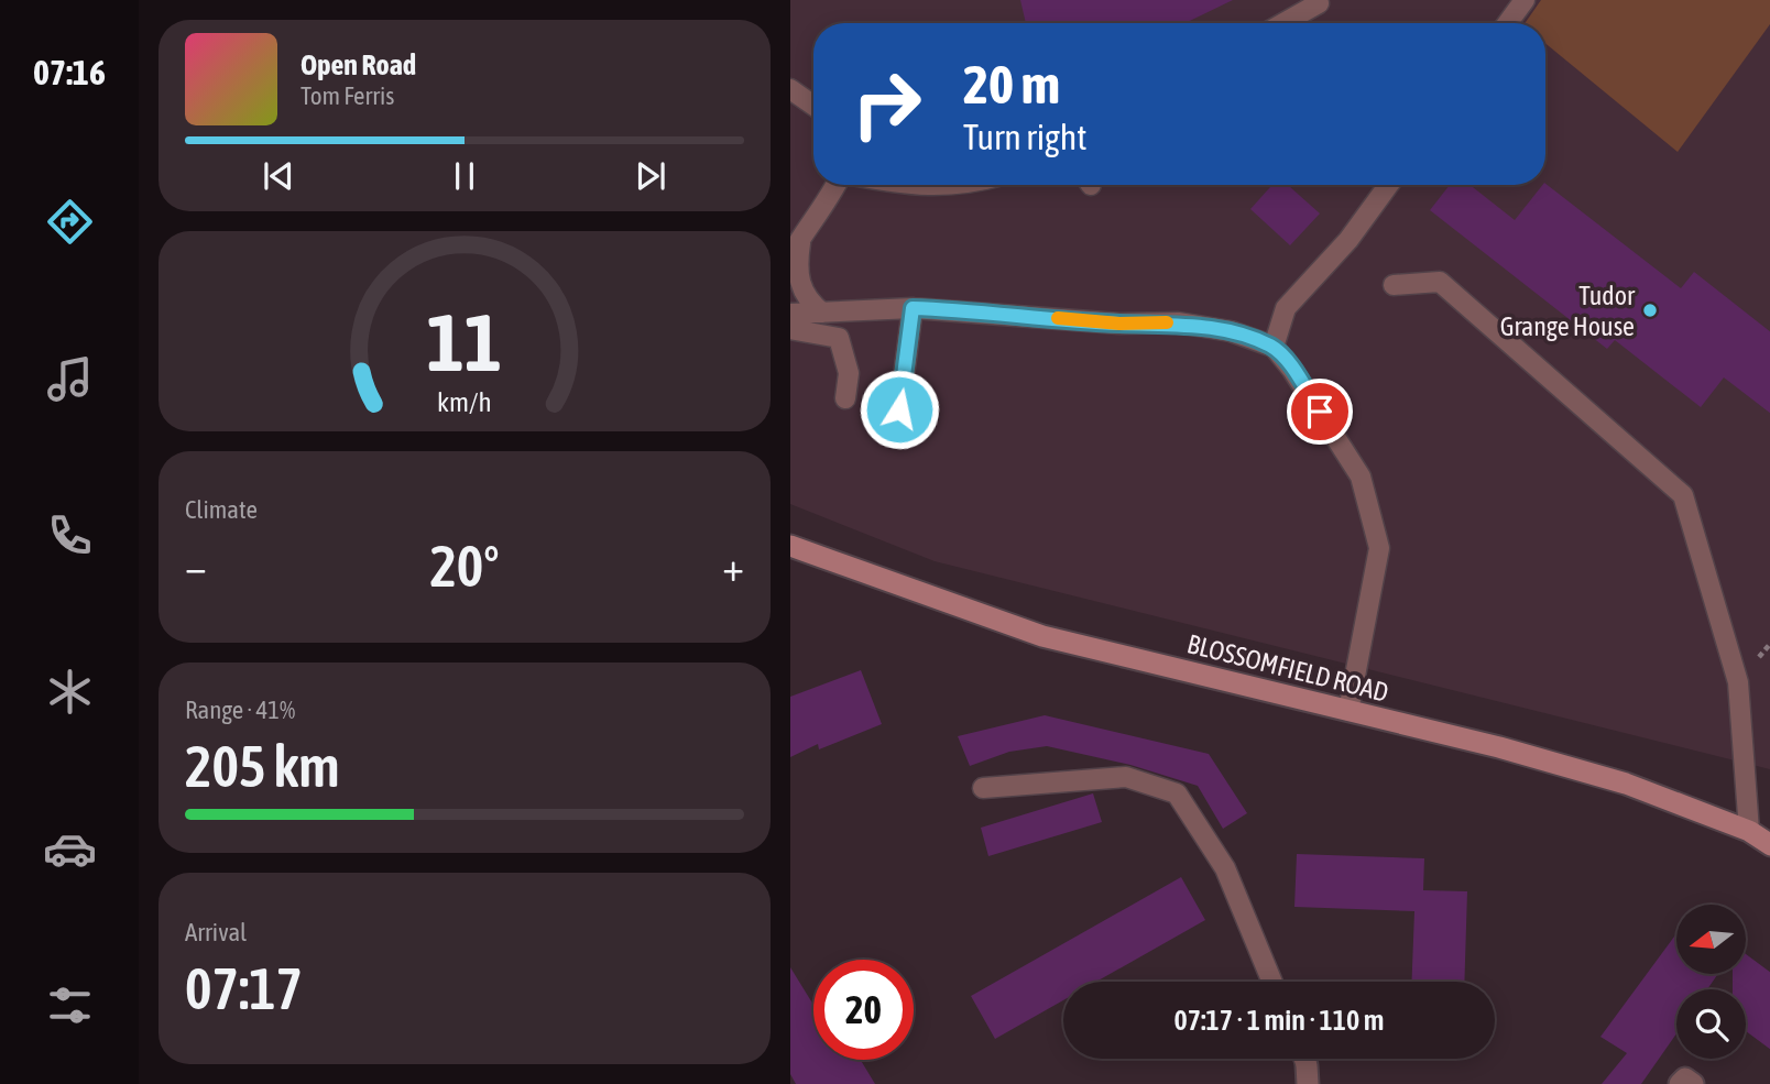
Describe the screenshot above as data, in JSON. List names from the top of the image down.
{
  "streets": {
    "main road": ["BLOSSOMFIELD ROAD"]
  },
  "places": ["Tudor Grange House"],
  "north": "left",
  "page": {
    "tabs": "07:16",
    "turn": ["20 m", "Turn right"],
    "song": ["Open Road", "Tom Ferris"],
    "tile": [
      "Climate",
      ["Range · 41%", "205 km"],
      ["Arrival", "07:17"]
    ],
    "heat": ["−", "20°", "+"],
    "limit": "20",
    "trip": "07:17 · 1 min · 110 m",
    "gauge": ["11", "km/h"]
  }
}
